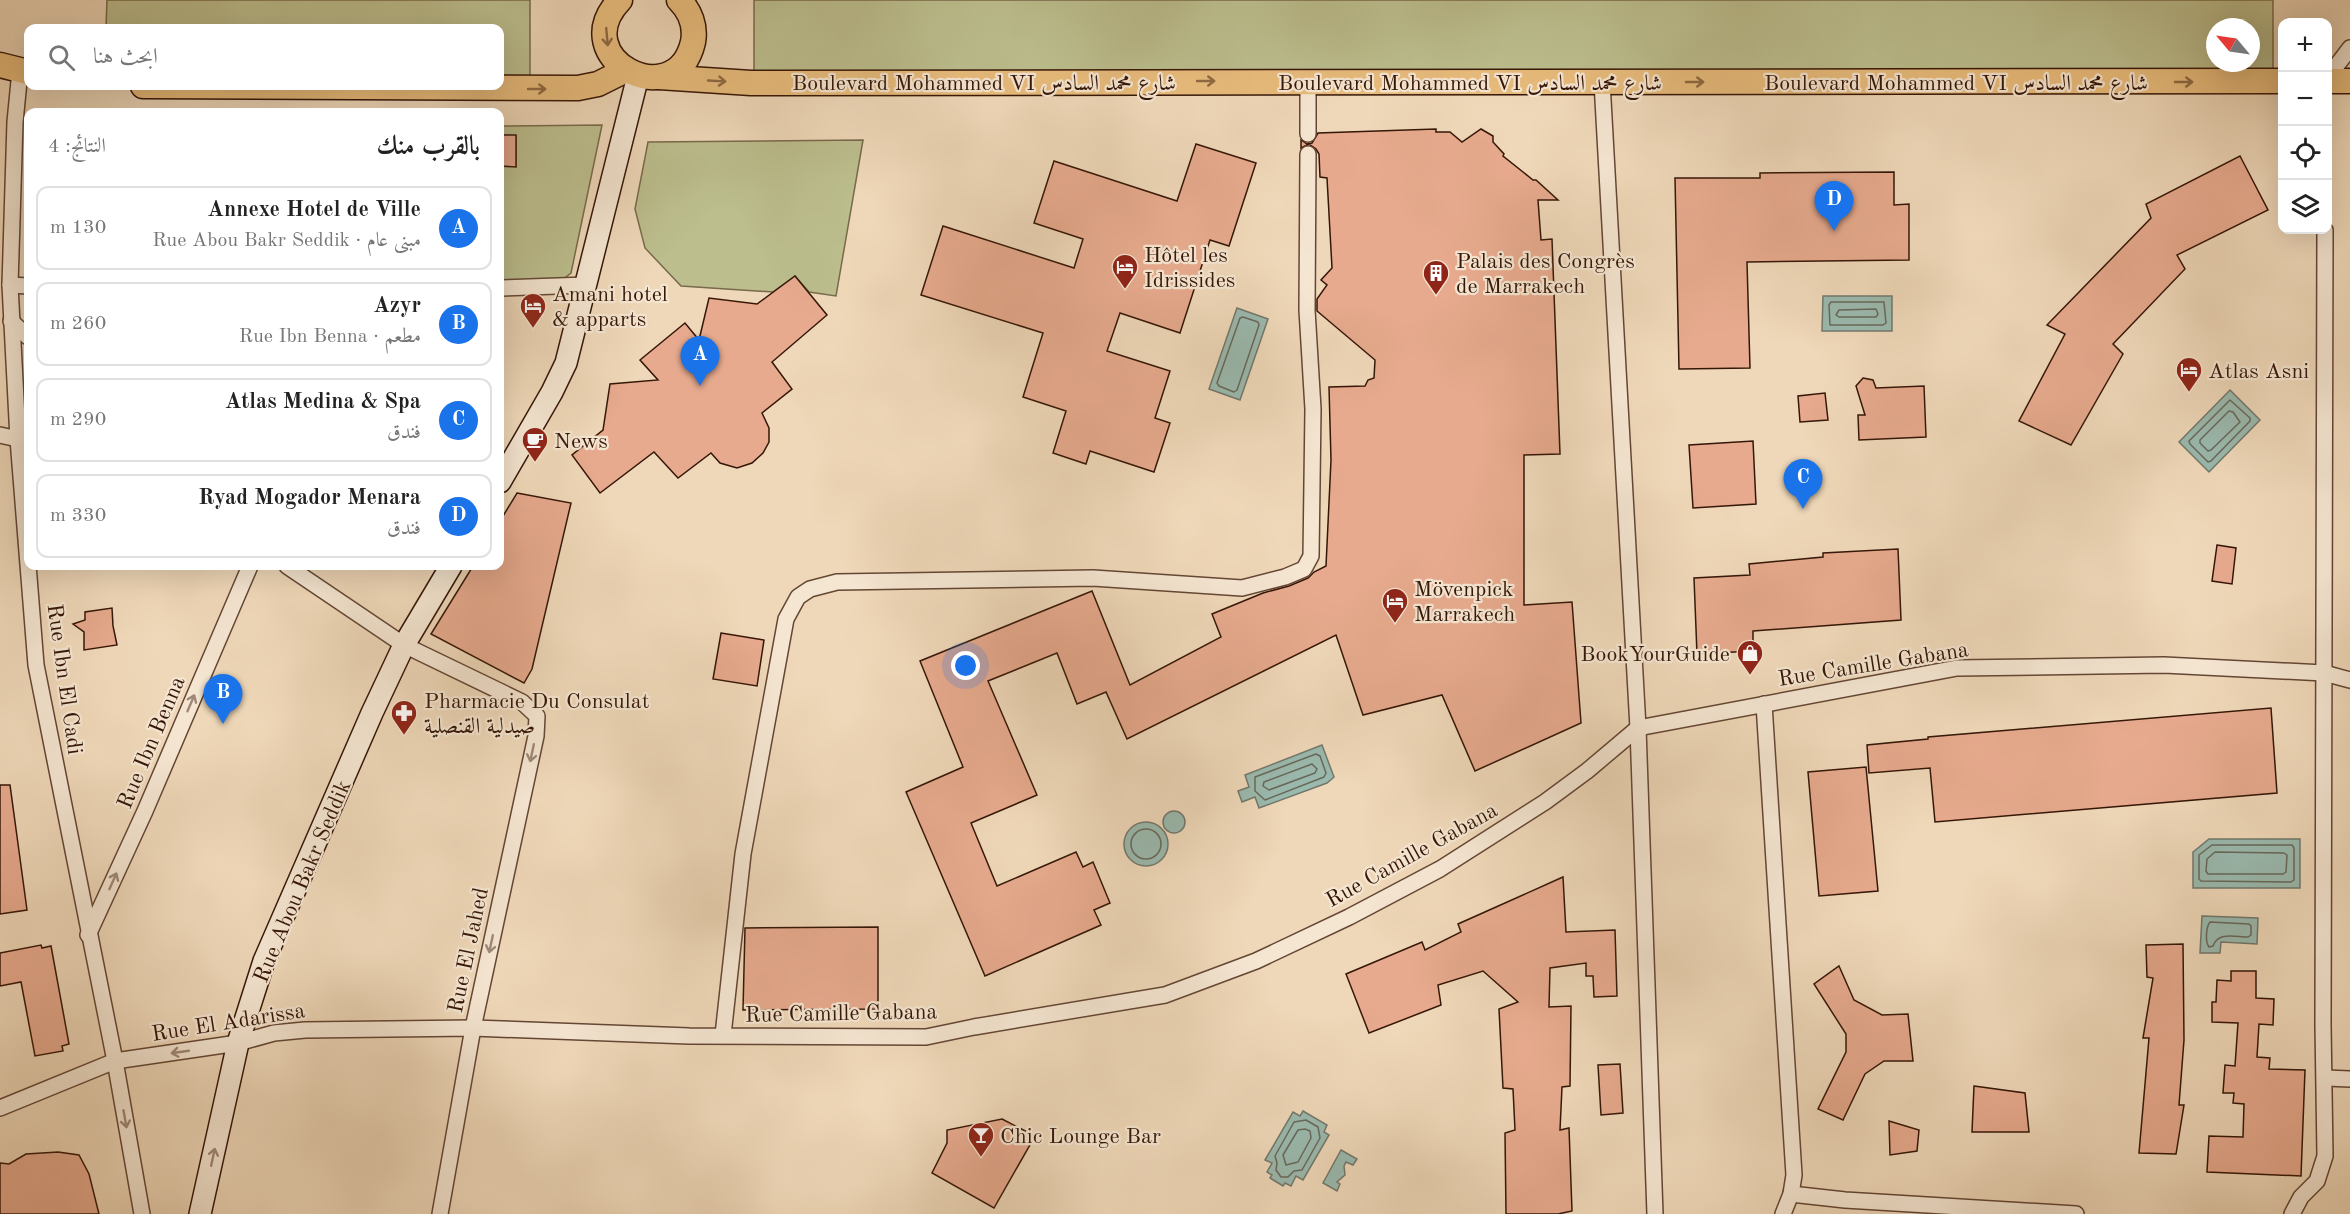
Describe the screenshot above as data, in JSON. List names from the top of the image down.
{
  "streets": {
    "main road": ["Boulevard Mohammed VI شارع محمد السادس"],
    "street": [
      "Rue Camille Gabana",
      "Rue Ibn El Cadi",
      "Rue Ibn Benna",
      "Rue Abou Bakr Seddik",
      "Rue El Jahed",
      "Rue El Adarissa"
    ]
  },
  "crossings": [
    ["Rue Camille Gabana", "Rue El Jahed"],
    ["Rue Camille Gabana", "Rue El Adarissa"],
    ["Rue Ibn El Cadi", "Rue Ibn Benna"],
    ["Rue Ibn El Cadi", "Rue El Adarissa"],
    ["Rue Abou Bakr Seddik", "Rue El Jahed"],
    ["Rue Abou Bakr Seddik", "Rue El Adarissa"],
    ["Rue El Jahed", "Rue El Adarissa"]
  ],
  "one_way": ["Boulevard Mohammed VI شارع محمد السادس", "Rue Ibn Benna", "Rue El Jahed"],
  "places": {
    "hotel": [
      "Hôtel les Idrissides",
      "Amani hotel & apparts",
      "Atlas Asni",
      "Mövenpick Marrakech"
    ],
    "building": ["Palais des Congrès de Marrakech"],
    "cafe": ["News"],
    "shop": ["BookYourGuide"],
    "pharmacy": ["Pharmacie Du Consulat صيدلية القنصلية"],
    "bar": ["Chic Lounge Bar"]
  },
  "north": "top left",
  "page": {
    "map_buttons": ["+", "−"],
    "search": "ابحث هنا",
    "heading": ["بالقرب منك", "النتائج: 4"],
    "pins": [
      "D",
      "A",
      "C",
      "B"
    ],
    "list": [
      {
        "mark": "A",
        "name": "Annexe Hotel de Ville",
        "note": "مبنى عام · Rue Abou Bakr Seddik",
        "value": "130 m"
      },
      {
        "mark": "B",
        "name": "Azyr",
        "note": "مطعم · Rue Ibn Benna",
        "value": "260 m"
      },
      {
        "mark": "C",
        "name": "Atlas Medina & Spa",
        "note": "فندق",
        "value": "290 m"
      },
      {
        "mark": "D",
        "name": "Ryad Mogador Menara",
        "note": "فندق",
        "value": "330 m"
      }
    ]
  }
}
